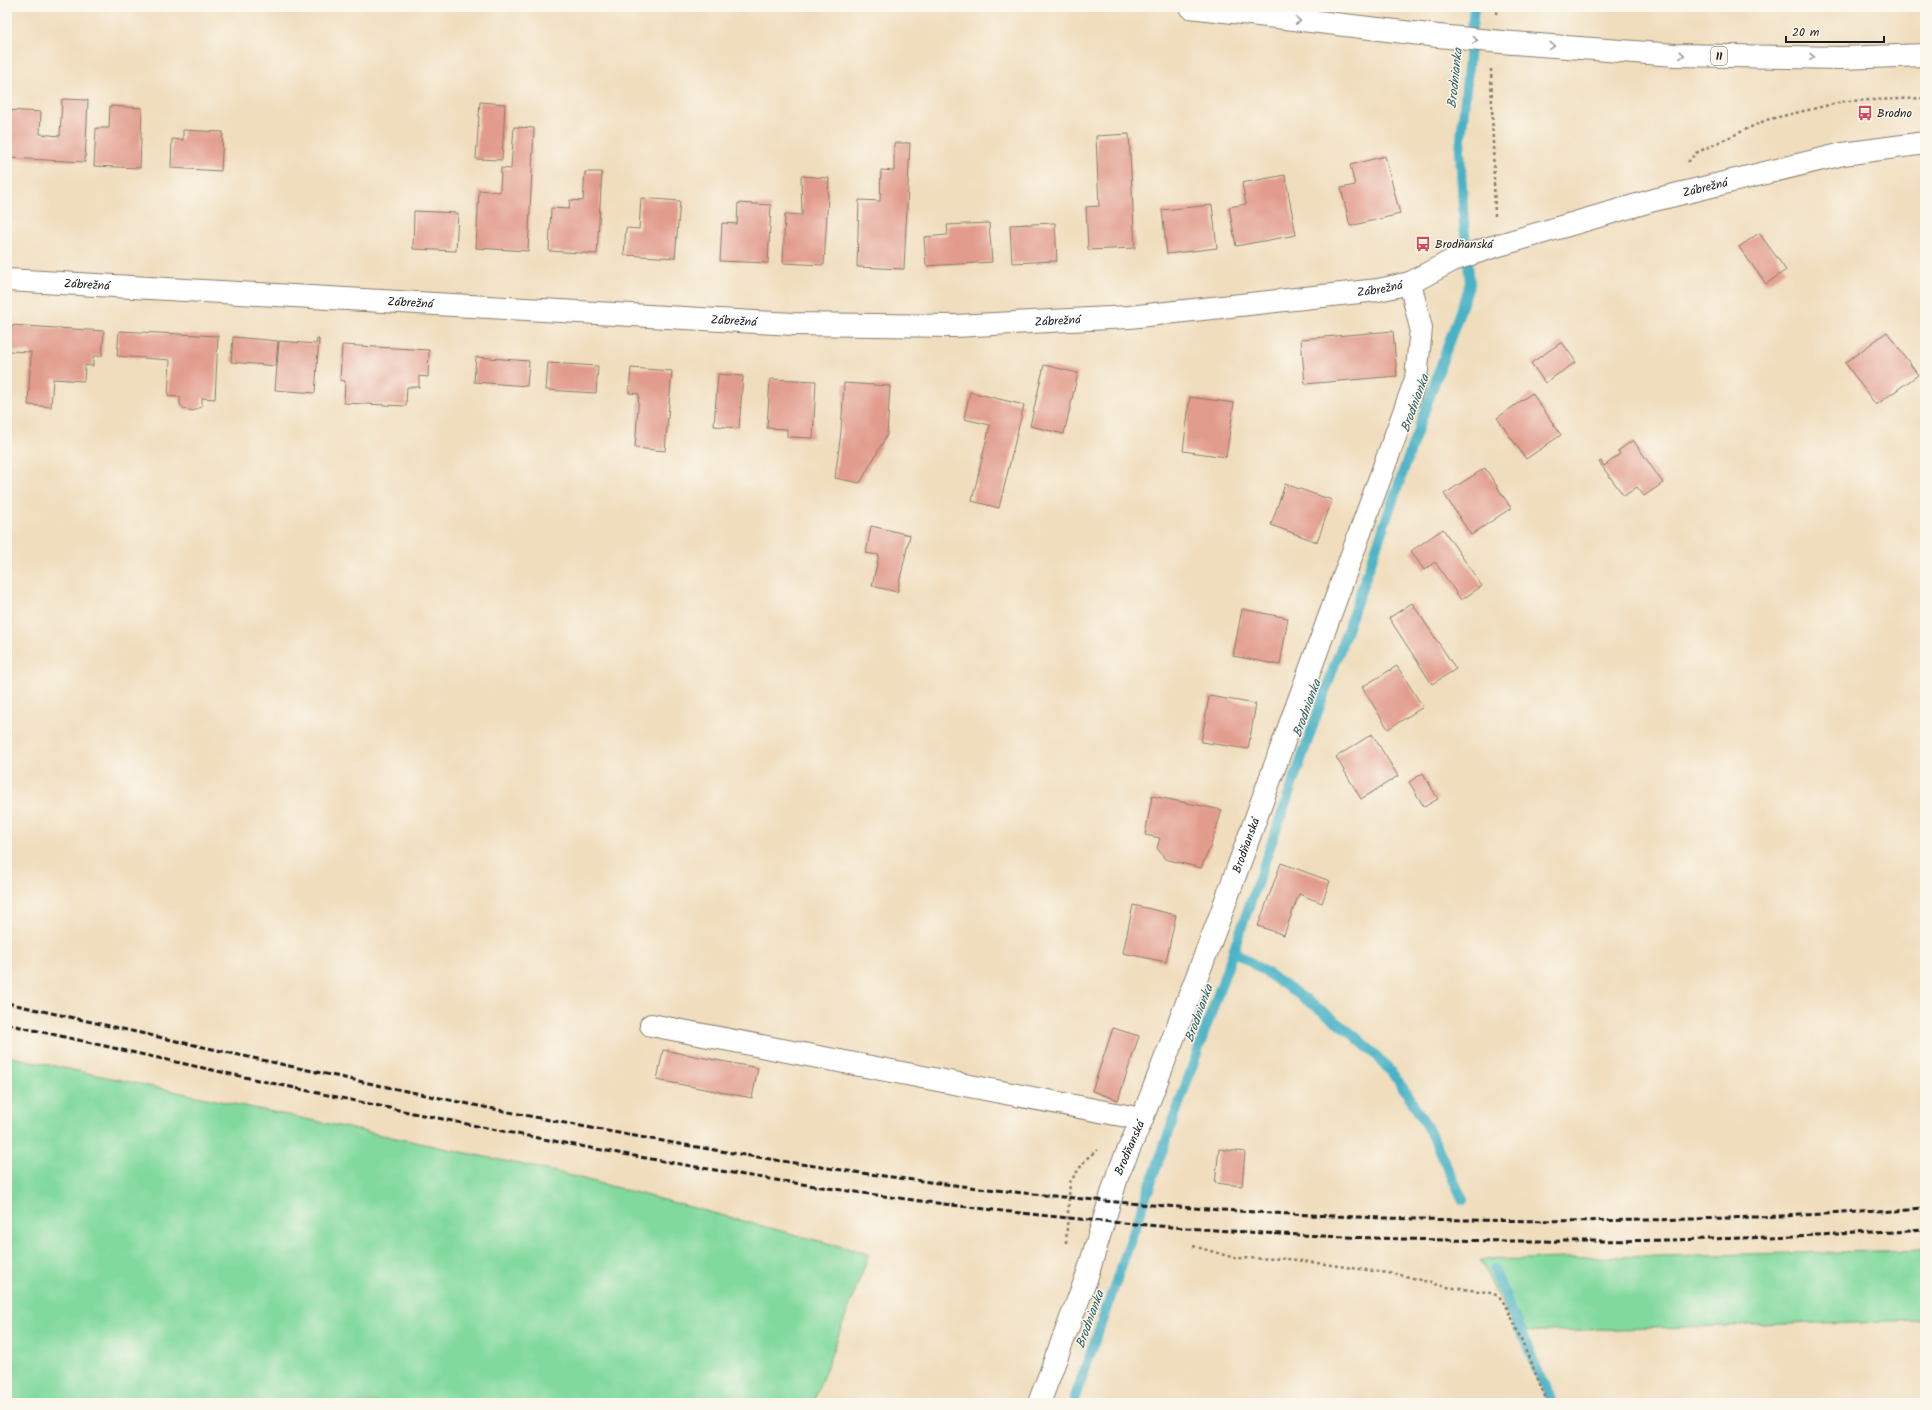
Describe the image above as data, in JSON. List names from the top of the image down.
{
  "streets": {
    "street": ["11", "Zábrežná", "Brodňanská"]
  },
  "crossings": [
    ["Zábrežná", "Brodňanská"]
  ],
  "water": ["Brodnianka"],
  "places": {
    "bus stop": ["Brodno", "Brodňanská"]
  },
  "scale_bar": "20 m"
}
